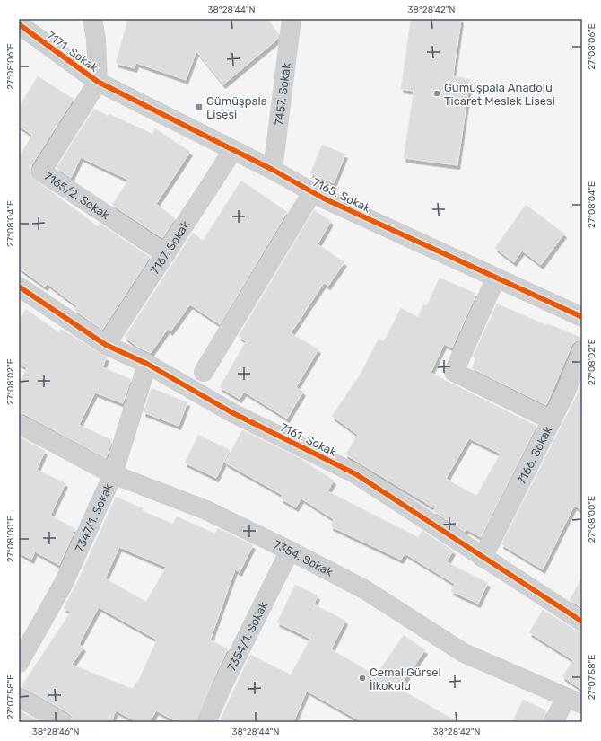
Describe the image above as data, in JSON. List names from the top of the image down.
{
  "streets": {
    "street": [
      "7171. Sokak",
      "7457. Sokak",
      "7165/2. Sokak",
      "7165. Sokak",
      "7167. Sokak",
      "7161. Sokak",
      "7166. Sokak",
      "7347/1. Sokak",
      "7354. Sokak",
      "7354/1. Sokak"
    ]
  },
  "crossings": [
    ["7171. Sokak", "7165/2. Sokak"],
    ["7171. Sokak", "7165. Sokak"],
    ["7457. Sokak", "7165. Sokak"],
    ["7165/2. Sokak", "7165. Sokak"],
    ["7165/2. Sokak", "7167. Sokak"],
    ["7165. Sokak", "7167. Sokak"],
    ["7167. Sokak", "7161. Sokak"],
    ["7161. Sokak", "7166. Sokak"],
    ["7161. Sokak", "7347/1. Sokak"],
    ["7347/1. Sokak", "7354. Sokak"],
    ["7354. Sokak", "7354/1. Sokak"]
  ],
  "places": {
    "other": ["Gümüşpala Anadolu Ticaret Meslek Lisesi", "Cemal Gürsel İlkokulu"],
    "transit": ["Gümüşpala Lisesi"]
  },
  "coordinates": [
    "38°28'44\"N",
    "38°28'42\"N",
    "27°08'06\"E",
    "27°08'04\"E",
    "27°08'02\"E",
    "27°08'00\"E",
    "27°07'58\"E",
    "38°28'46\"N"
  ]
}
